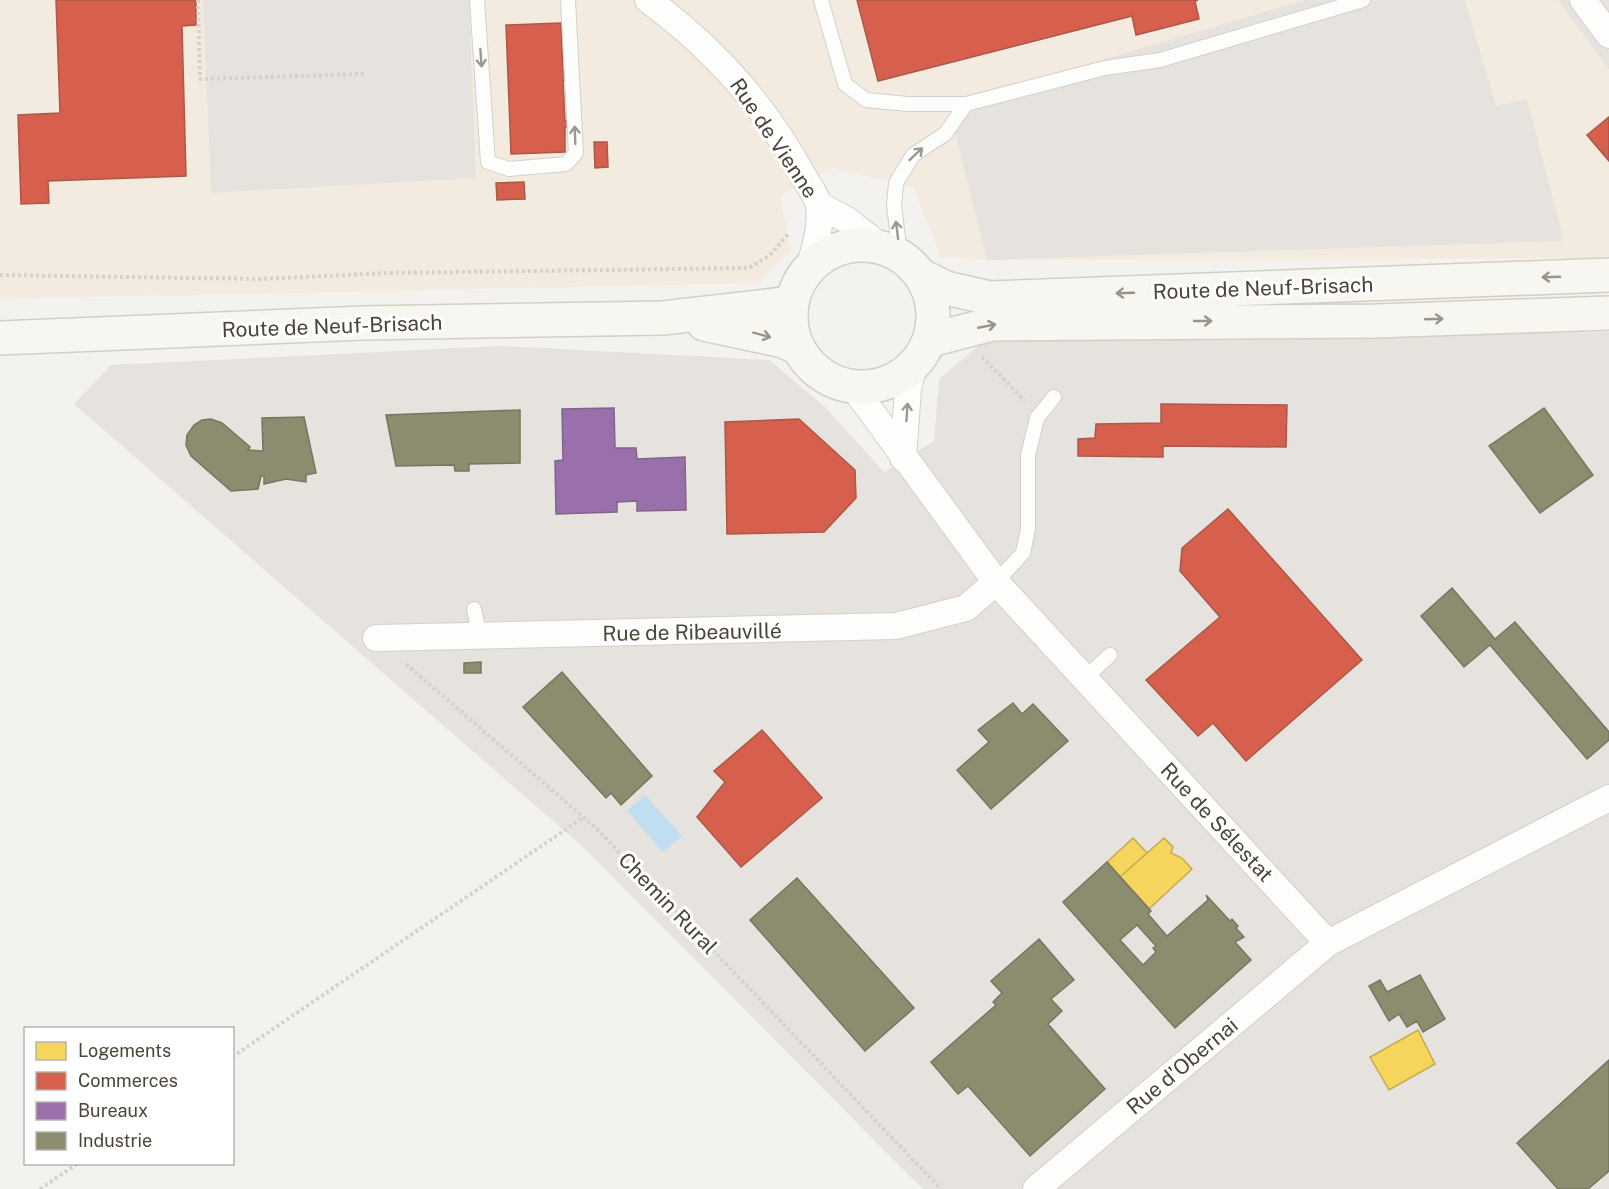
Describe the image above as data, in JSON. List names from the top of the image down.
{
  "streets": {
    "main road": ["Route de Neuf-Brisach"],
    "street": [
      "Rue de Vienne",
      "Rue de Ribeauvillé",
      "Rue de Sélestat",
      "Rue d'Obernai"
    ],
    "path": ["Chemin Rural"]
  },
  "crossings": [
    ["Rue de Vienne", "Route de Neuf-Brisach"],
    ["Rue de Vienne", "Rue de Sélestat"],
    ["Route de Neuf-Brisach", "Rue de Sélestat"],
    ["Rue de Ribeauvillé", "Rue de Sélestat"],
    ["Rue de Ribeauvillé", "Chemin Rural"],
    ["Rue de Sélestat", "Rue d'Obernai"]
  ],
  "legend": [
    "Logements",
    "Commerces",
    "Bureaux",
    "Industrie"
  ]
}
